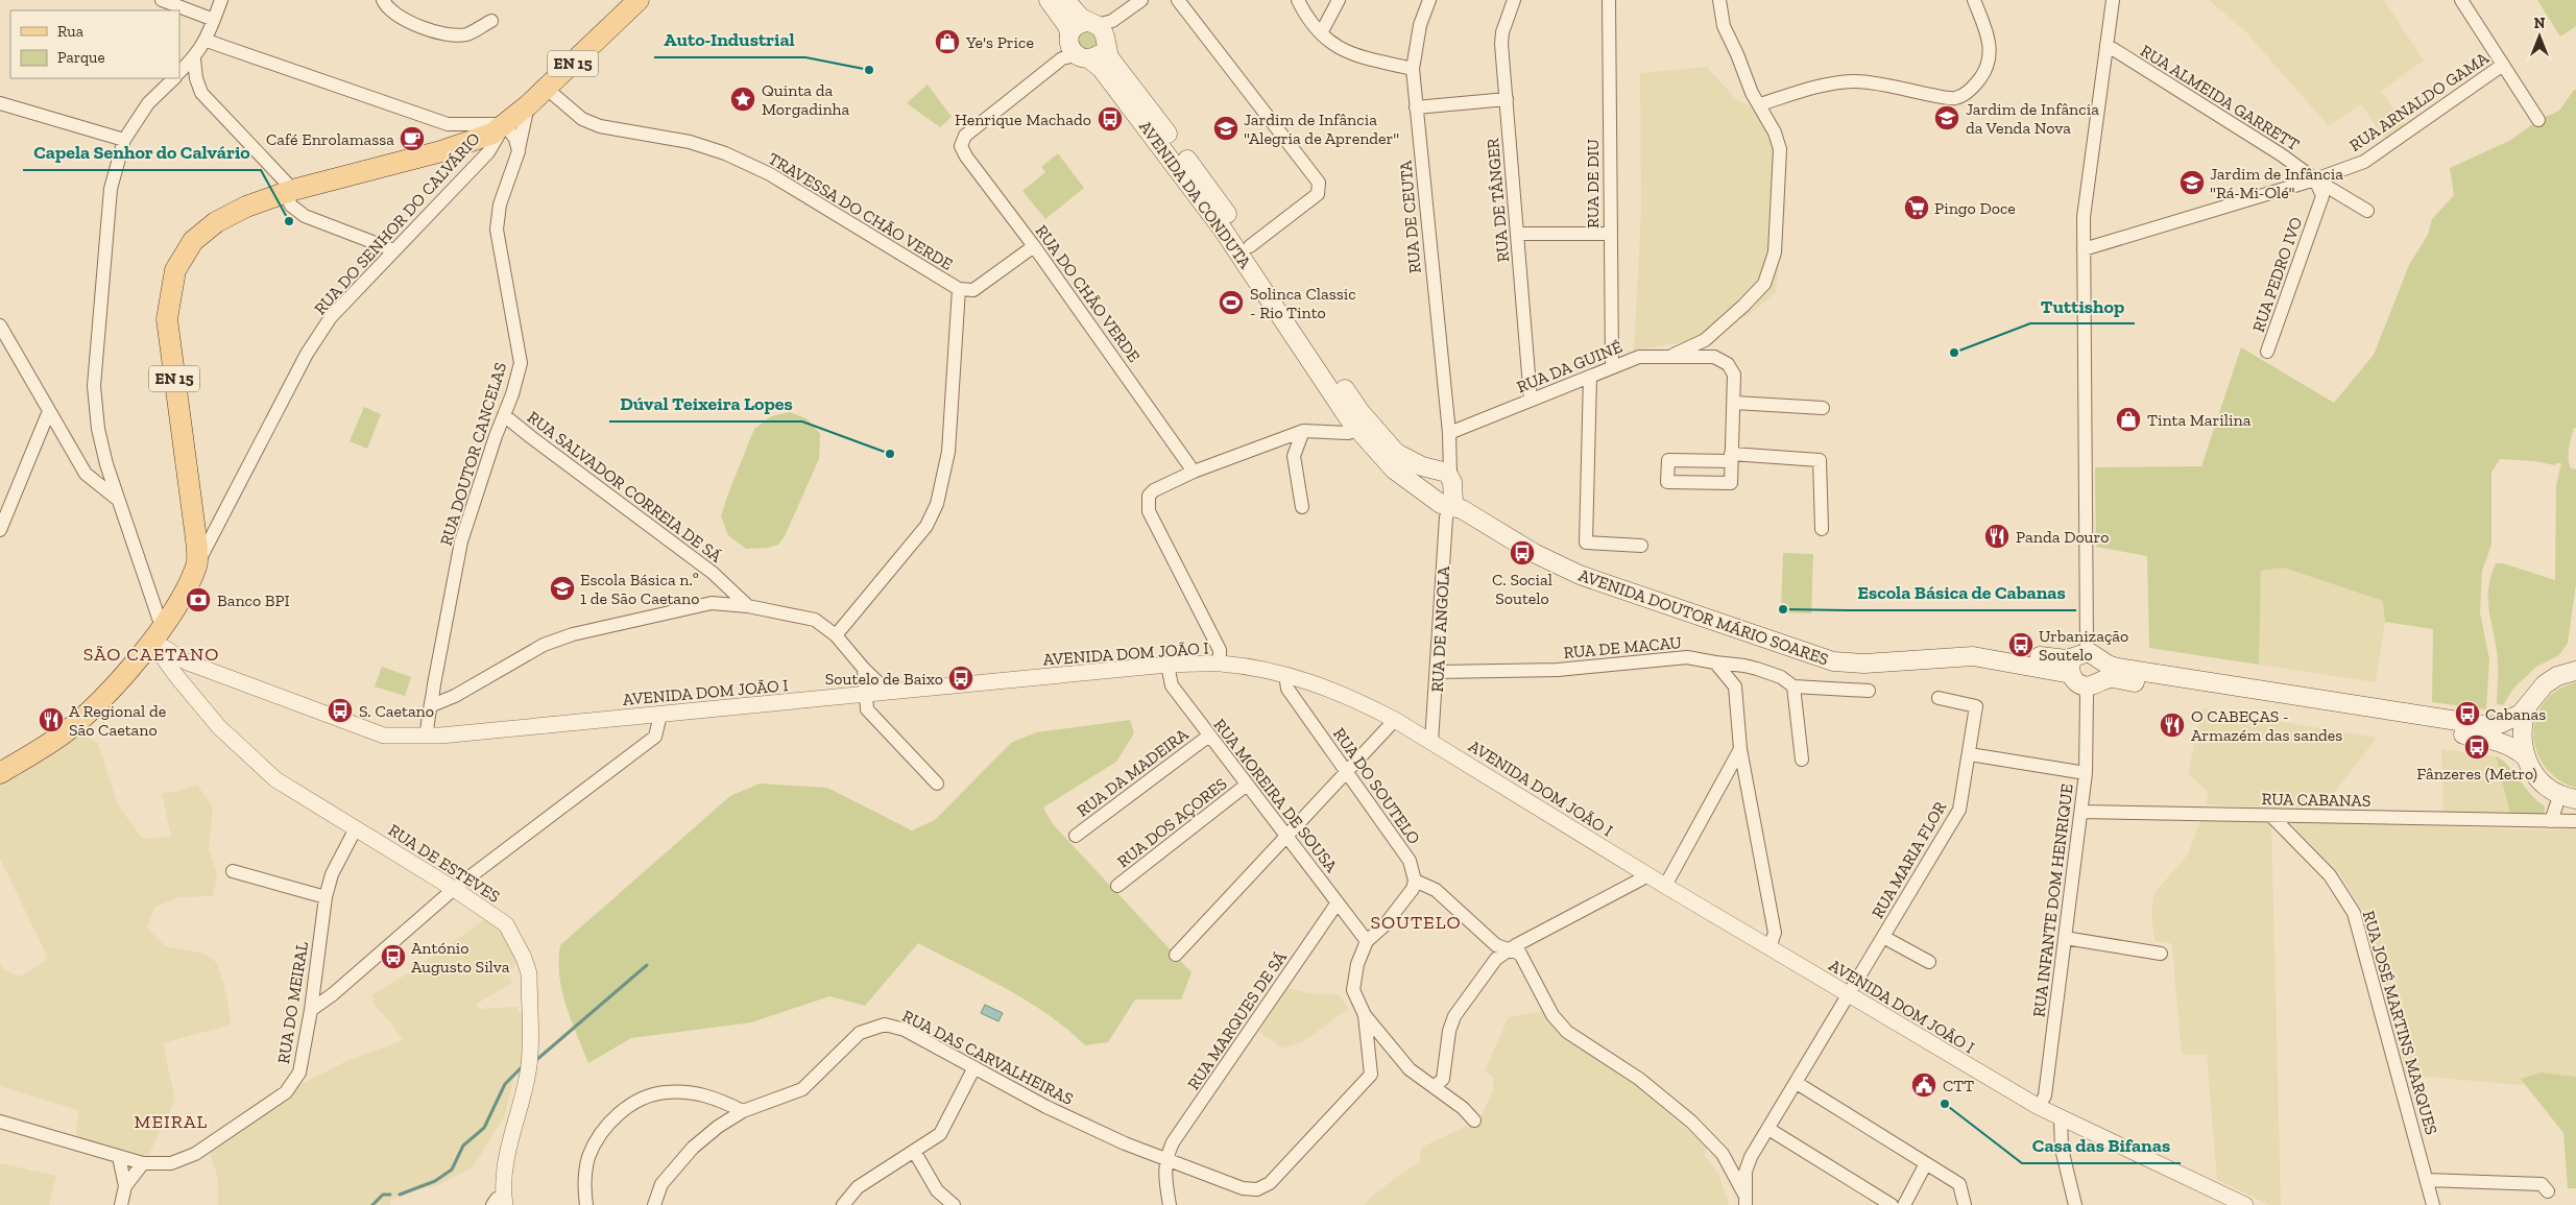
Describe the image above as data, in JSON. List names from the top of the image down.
{
  "streets": {
    "main road": [
      "EN 15",
      "AVENIDA DA CONDUTA",
      "AVENIDA DOUTOR MÁRIO SOARES",
      "RUA DE ANGOLA"
    ],
    "street": [
      "RUA ALMEIDA GARRETT",
      "RUA ARNALDO GAMA",
      "RUA DE DIU",
      "RUA DE TÂNGER",
      "TRAVESSA DO CHÃO VERDE",
      "RUA DE CEUTA",
      "RUA DO SENHOR DO CALVÁRIO",
      "RUA PEDRO IVO",
      "RUA DO CHÃO VERDE",
      "RUA DA GUINÉ",
      "RUA DOUTOR CANCELAS",
      "RUA SALVADOR CORREIA DE SÁ",
      "RUA DE MACAU",
      "AVENIDA DOM JOÃO I",
      "RUA DA MADEIRA",
      "RUA DO SOUTELO",
      "RUA MOREIRA DE SOUSA",
      "RUA CABANAS",
      "RUA DOS AÇORES",
      "RUA MARIA FLOR",
      "RUA DE ESTEVES",
      "RUA INFANTE DOM HENRIQUE",
      "RUA DO MEIRAL",
      "RUA MARQUES DE SÁ",
      "RUA JOSÉ MARTINS MARQUES",
      "RUA DAS CARVALHEIRAS"
    ]
  },
  "crossings": [
    ["EN 15", "TRAVESSA DO CHÃO VERDE"],
    ["EN 15", "RUA DO SENHOR DO CALVÁRIO"],
    ["EN 15", "RUA DOUTOR CANCELAS"],
    ["RUA ALMEIDA GARRETT", "RUA ARNALDO GAMA"],
    ["RUA ALMEIDA GARRETT", "RUA PEDRO IVO"],
    ["RUA ALMEIDA GARRETT", "RUA INFANTE DOM HENRIQUE"],
    ["RUA ARNALDO GAMA", "RUA PEDRO IVO"],
    ["RUA ARNALDO GAMA", "RUA INFANTE DOM HENRIQUE"],
    ["RUA DE DIU", "RUA DA GUINÉ"],
    ["AVENIDA DA CONDUTA", "RUA DO CHÃO VERDE"],
    ["AVENIDA DA CONDUTA", "AVENIDA DOUTOR MÁRIO SOARES"],
    ["AVENIDA DA CONDUTA", "RUA DE ANGOLA"],
    ["RUA DE TÂNGER", "RUA DA GUINÉ"],
    ["TRAVESSA DO CHÃO VERDE", "RUA DO CHÃO VERDE"],
    ["RUA DE CEUTA", "RUA DA GUINÉ"],
    ["RUA DE CEUTA", "RUA DE ANGOLA"],
    ["RUA DA GUINÉ", "RUA DE ANGOLA"],
    ["RUA DOUTOR CANCELAS", "RUA SALVADOR CORREIA DE SÁ"],
    ["RUA DOUTOR CANCELAS", "AVENIDA DOM JOÃO I"],
    ["AVENIDA DOUTOR MÁRIO SOARES", "RUA DE ANGOLA"],
    ["AVENIDA DOUTOR MÁRIO SOARES", "RUA INFANTE DOM HENRIQUE"],
    ["RUA DE ANGOLA", "RUA DE MACAU"],
    ["RUA DE ANGOLA", "AVENIDA DOM JOÃO I"],
    ["AVENIDA DOM JOÃO I", "RUA DO SOUTELO"],
    ["AVENIDA DOM JOÃO I", "RUA MOREIRA DE SOUSA"],
    ["AVENIDA DOM JOÃO I", "RUA MARIA FLOR"],
    ["AVENIDA DOM JOÃO I", "RUA DE ESTEVES"],
    ["AVENIDA DOM JOÃO I", "RUA INFANTE DOM HENRIQUE"],
    ["RUA DA MADEIRA", "RUA MOREIRA DE SOUSA"],
    ["RUA MOREIRA DE SOUSA", "RUA DOS AÇORES"],
    ["RUA MOREIRA DE SOUSA", "RUA MARQUES DE SÁ"],
    ["RUA CABANAS", "RUA INFANTE DOM HENRIQUE"],
    ["RUA CABANAS", "RUA JOSÉ MARTINS MARQUES"],
    ["RUA DE ESTEVES", "RUA DO MEIRAL"],
    ["RUA MARQUES DE SÁ", "RUA DAS CARVALHEIRAS"]
  ],
  "districts": ["SÃO CAETANO", "SOUTELO", "MEIRAL"],
  "places": {
    "shop": ["Ye's Price", "Tinta Marilina"],
    "other": [
      "Auto-Industrial",
      "Capela Senhor do Calvário",
      "Tuttishop",
      "Dúval Teixeira Lopes",
      "Escola Básica de Cabanas",
      "Casa das Bifanas"
    ],
    "place": ["Quinta da Morgadinha"],
    "school or university": [
      "Jardim de Infância da Venda Nova",
      "Jardim de Infância \"Alegria de Aprender\"",
      "Jardim de Infância \"Rá-Mi-Olé\"",
      "Escola Básica n.º 1 de São Caetano"
    ],
    "bus stop": [
      "Henrique Machado",
      "C. Social Soutelo",
      "Urbanização Soutelo",
      "Soutelo de Baixo",
      "S. Caetano",
      "Cabanas",
      "Fânzeres (Metro)",
      "António Augusto Silva"
    ],
    "cafe": ["Café Enrolamassa"],
    "supermarket": ["Pingo Doce"],
    "sports": ["Solinca Classic - Rio Tinto"],
    "restaurant": ["Panda Douro", "A Regional de São Caetano", "O CABEÇAS - Armazém das sandes"],
    "bank": ["Banco BPI"],
    "public building": ["CTT"]
  },
  "legend": ["Rua", "Parque"],
  "north": "top"
}
